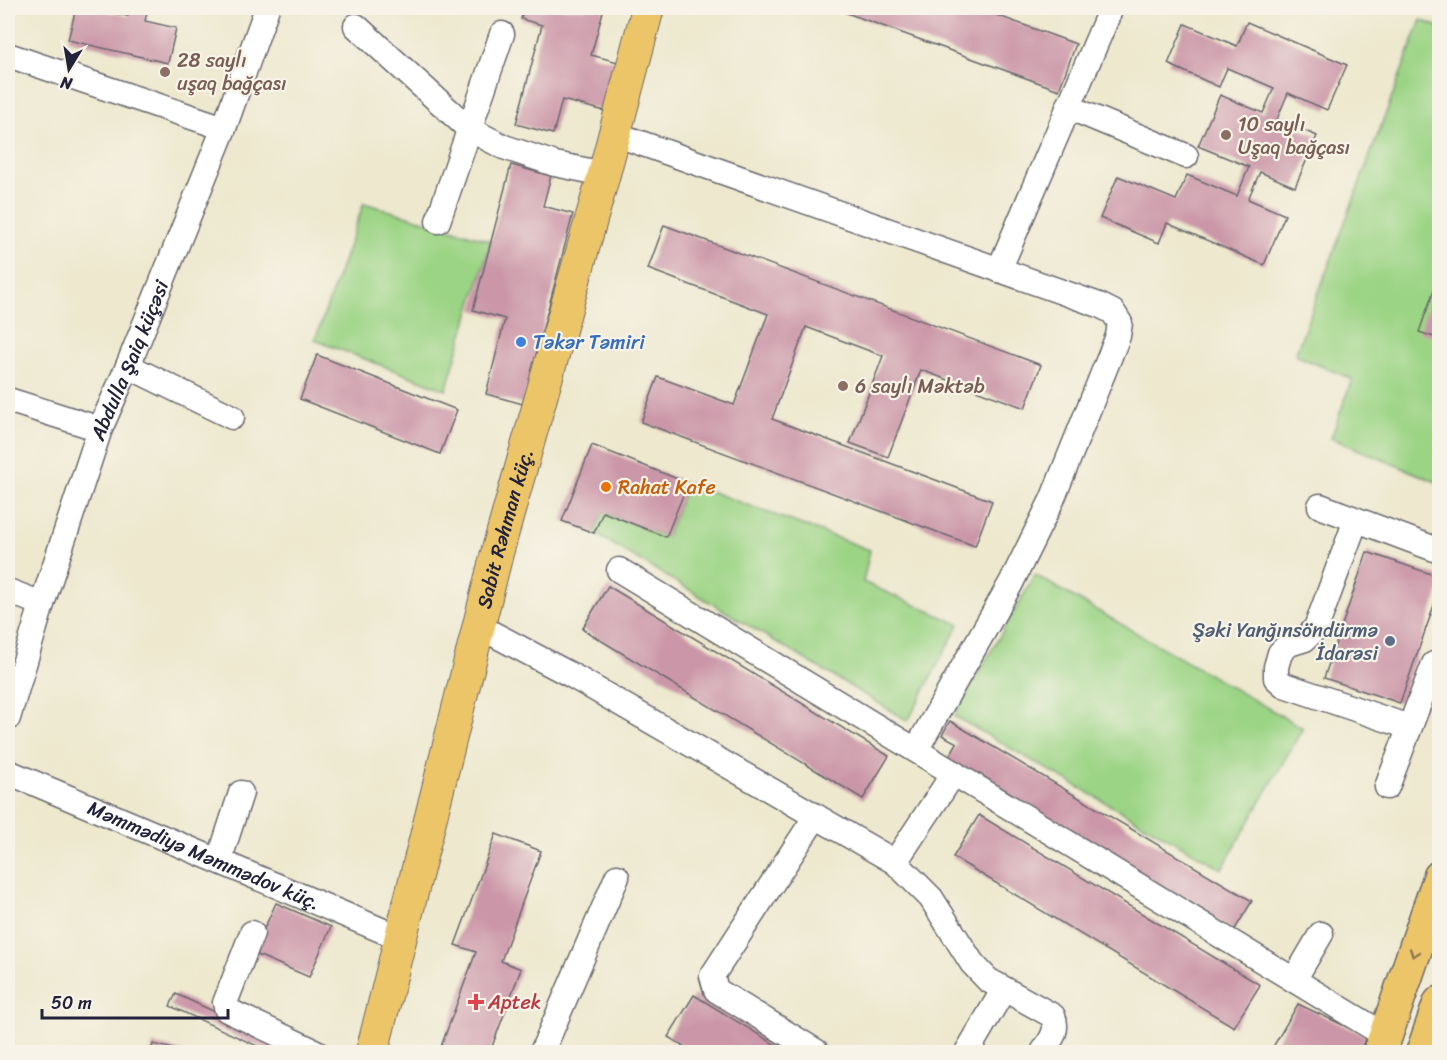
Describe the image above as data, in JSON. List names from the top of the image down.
{
  "streets": {
    "main road": ["Sabit Rəhman küç."],
    "street": ["Abdulla Şaiq küçəsi", "Məmmədiyə Məmmədov küç."]
  },
  "crossings": [
    ["Sabit Rəhman küç.", "Məmmədiyə Məmmədov küç."]
  ],
  "places": {
    "other": [
      "28 saylı uşaq bağçası",
      "10 saylı Uşaq bağçası",
      "Təkər Təmiri",
      "6 saylı Məktəb",
      "Rahat Kafe",
      "Şəki Yanğınsöndürmə İdarəsi"
    ],
    "health": ["Aptek"]
  },
  "scale_bar": "50 m",
  "north": "bottom"
}
